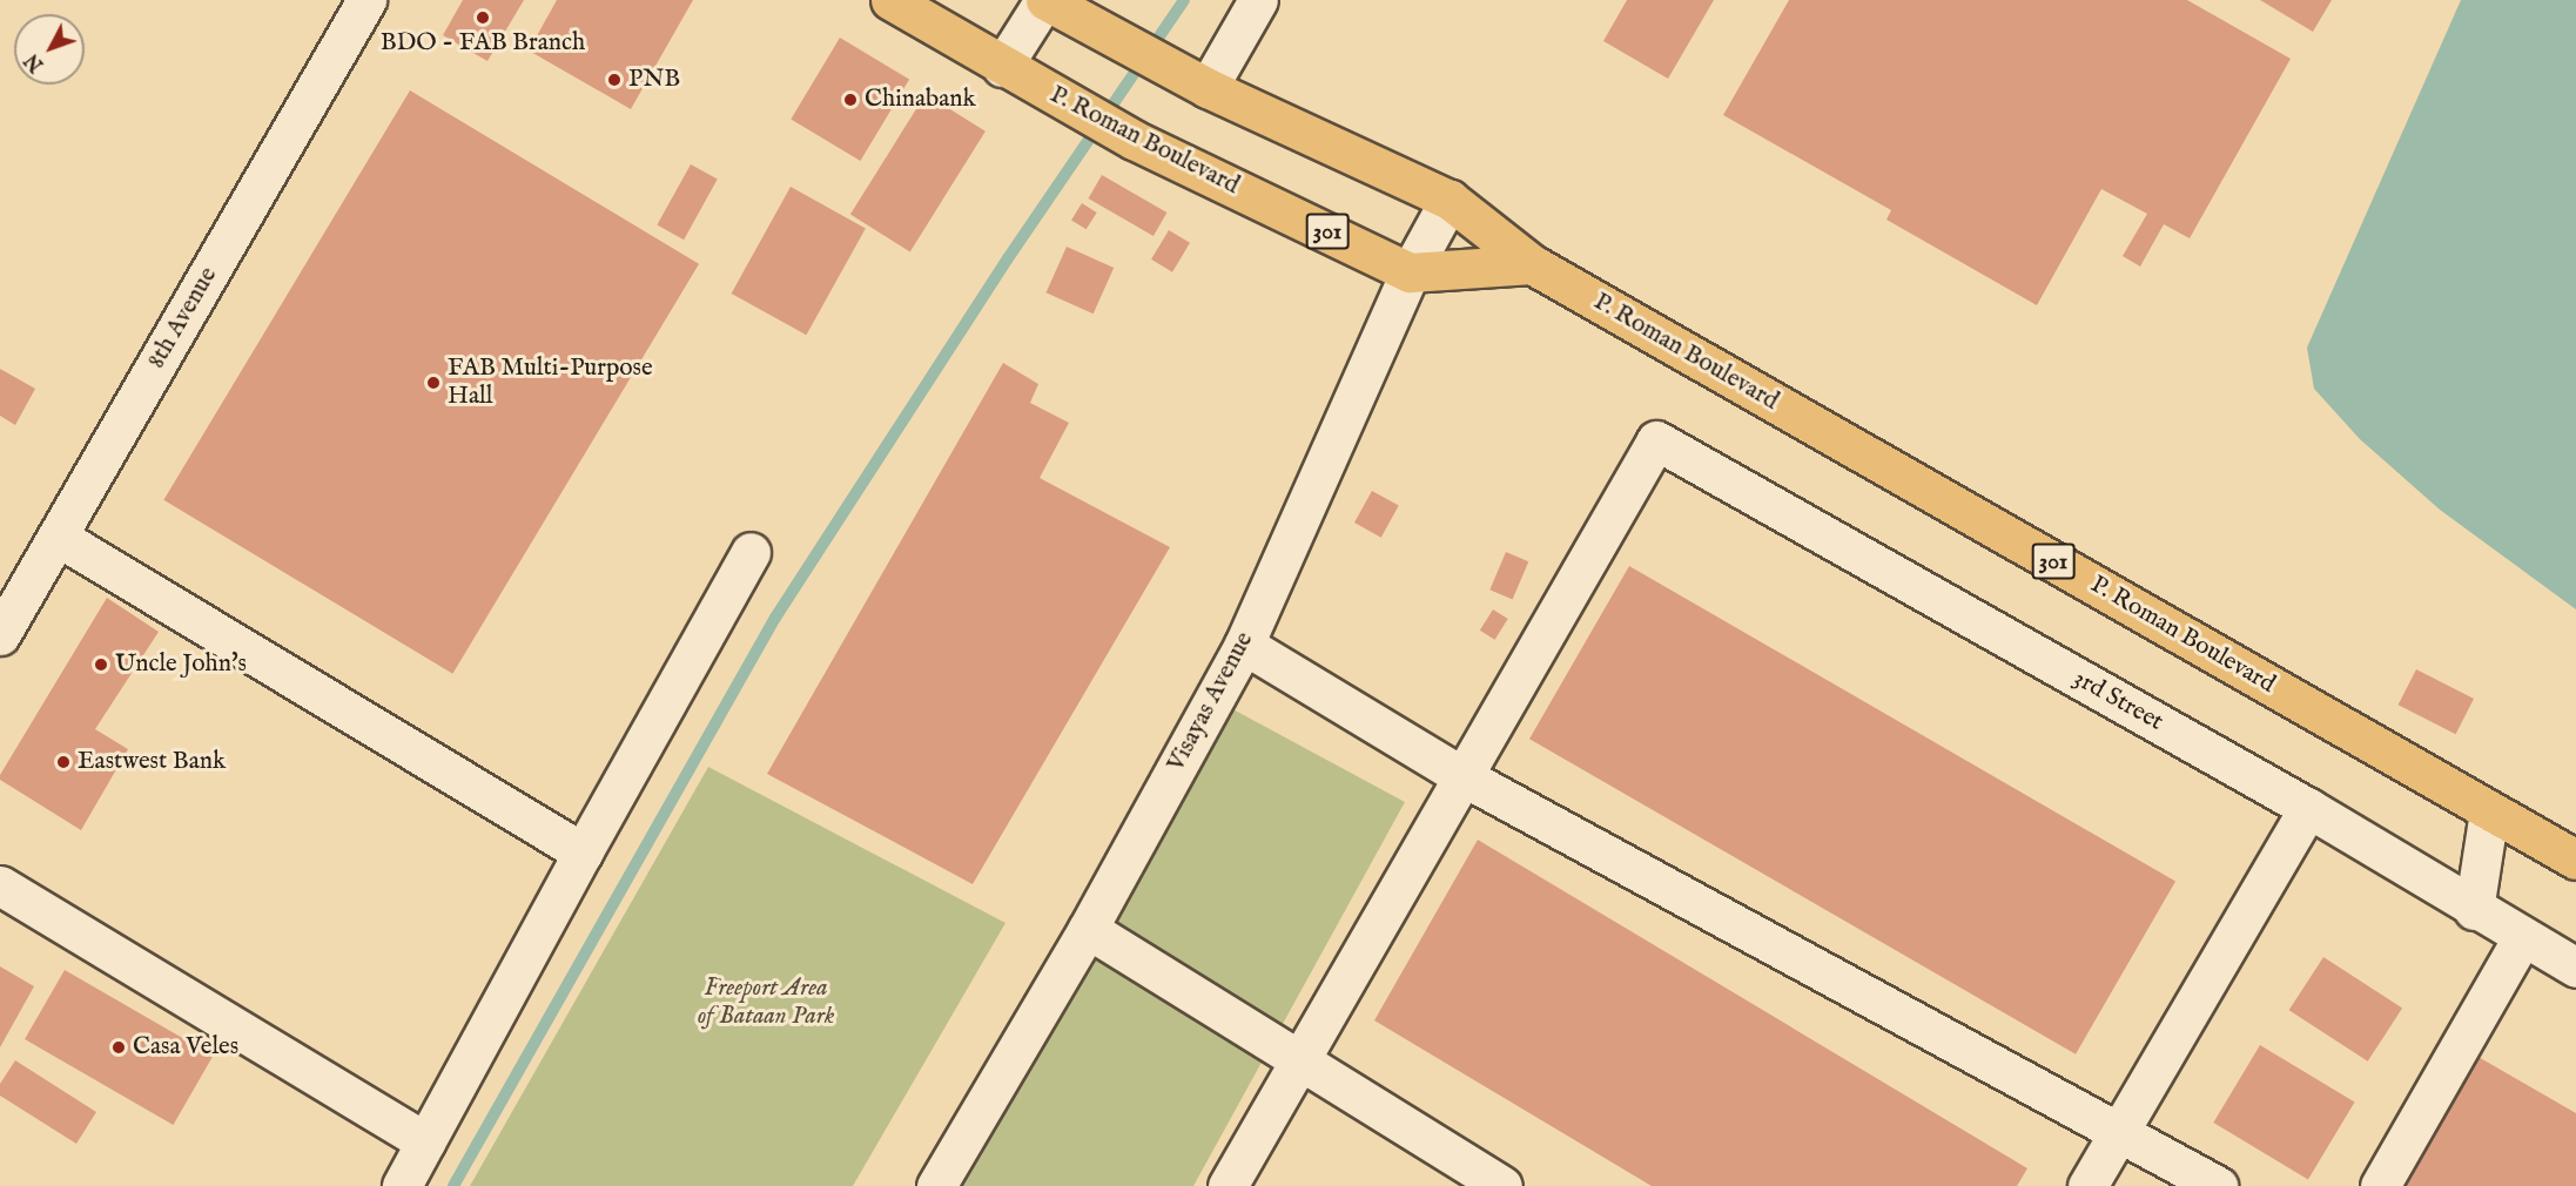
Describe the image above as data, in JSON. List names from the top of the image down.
{
  "streets": {
    "main road": ["P. Roman Boulevard", "301"],
    "street": ["8th Avenue", "3rd Street", "Visayas Avenue"]
  },
  "crossings": [
    ["P. Roman Boulevard", "Visayas Avenue"]
  ],
  "parks": ["Freeport Area of Bataan Park"],
  "places": [
    "BDO - FAB Branch",
    "PNB",
    "Chinabank",
    "FAB Multi-Purpose Hall",
    "Uncle John's",
    "Eastwest Bank",
    "Casa Veles"
  ],
  "north": "bottom left"
}
